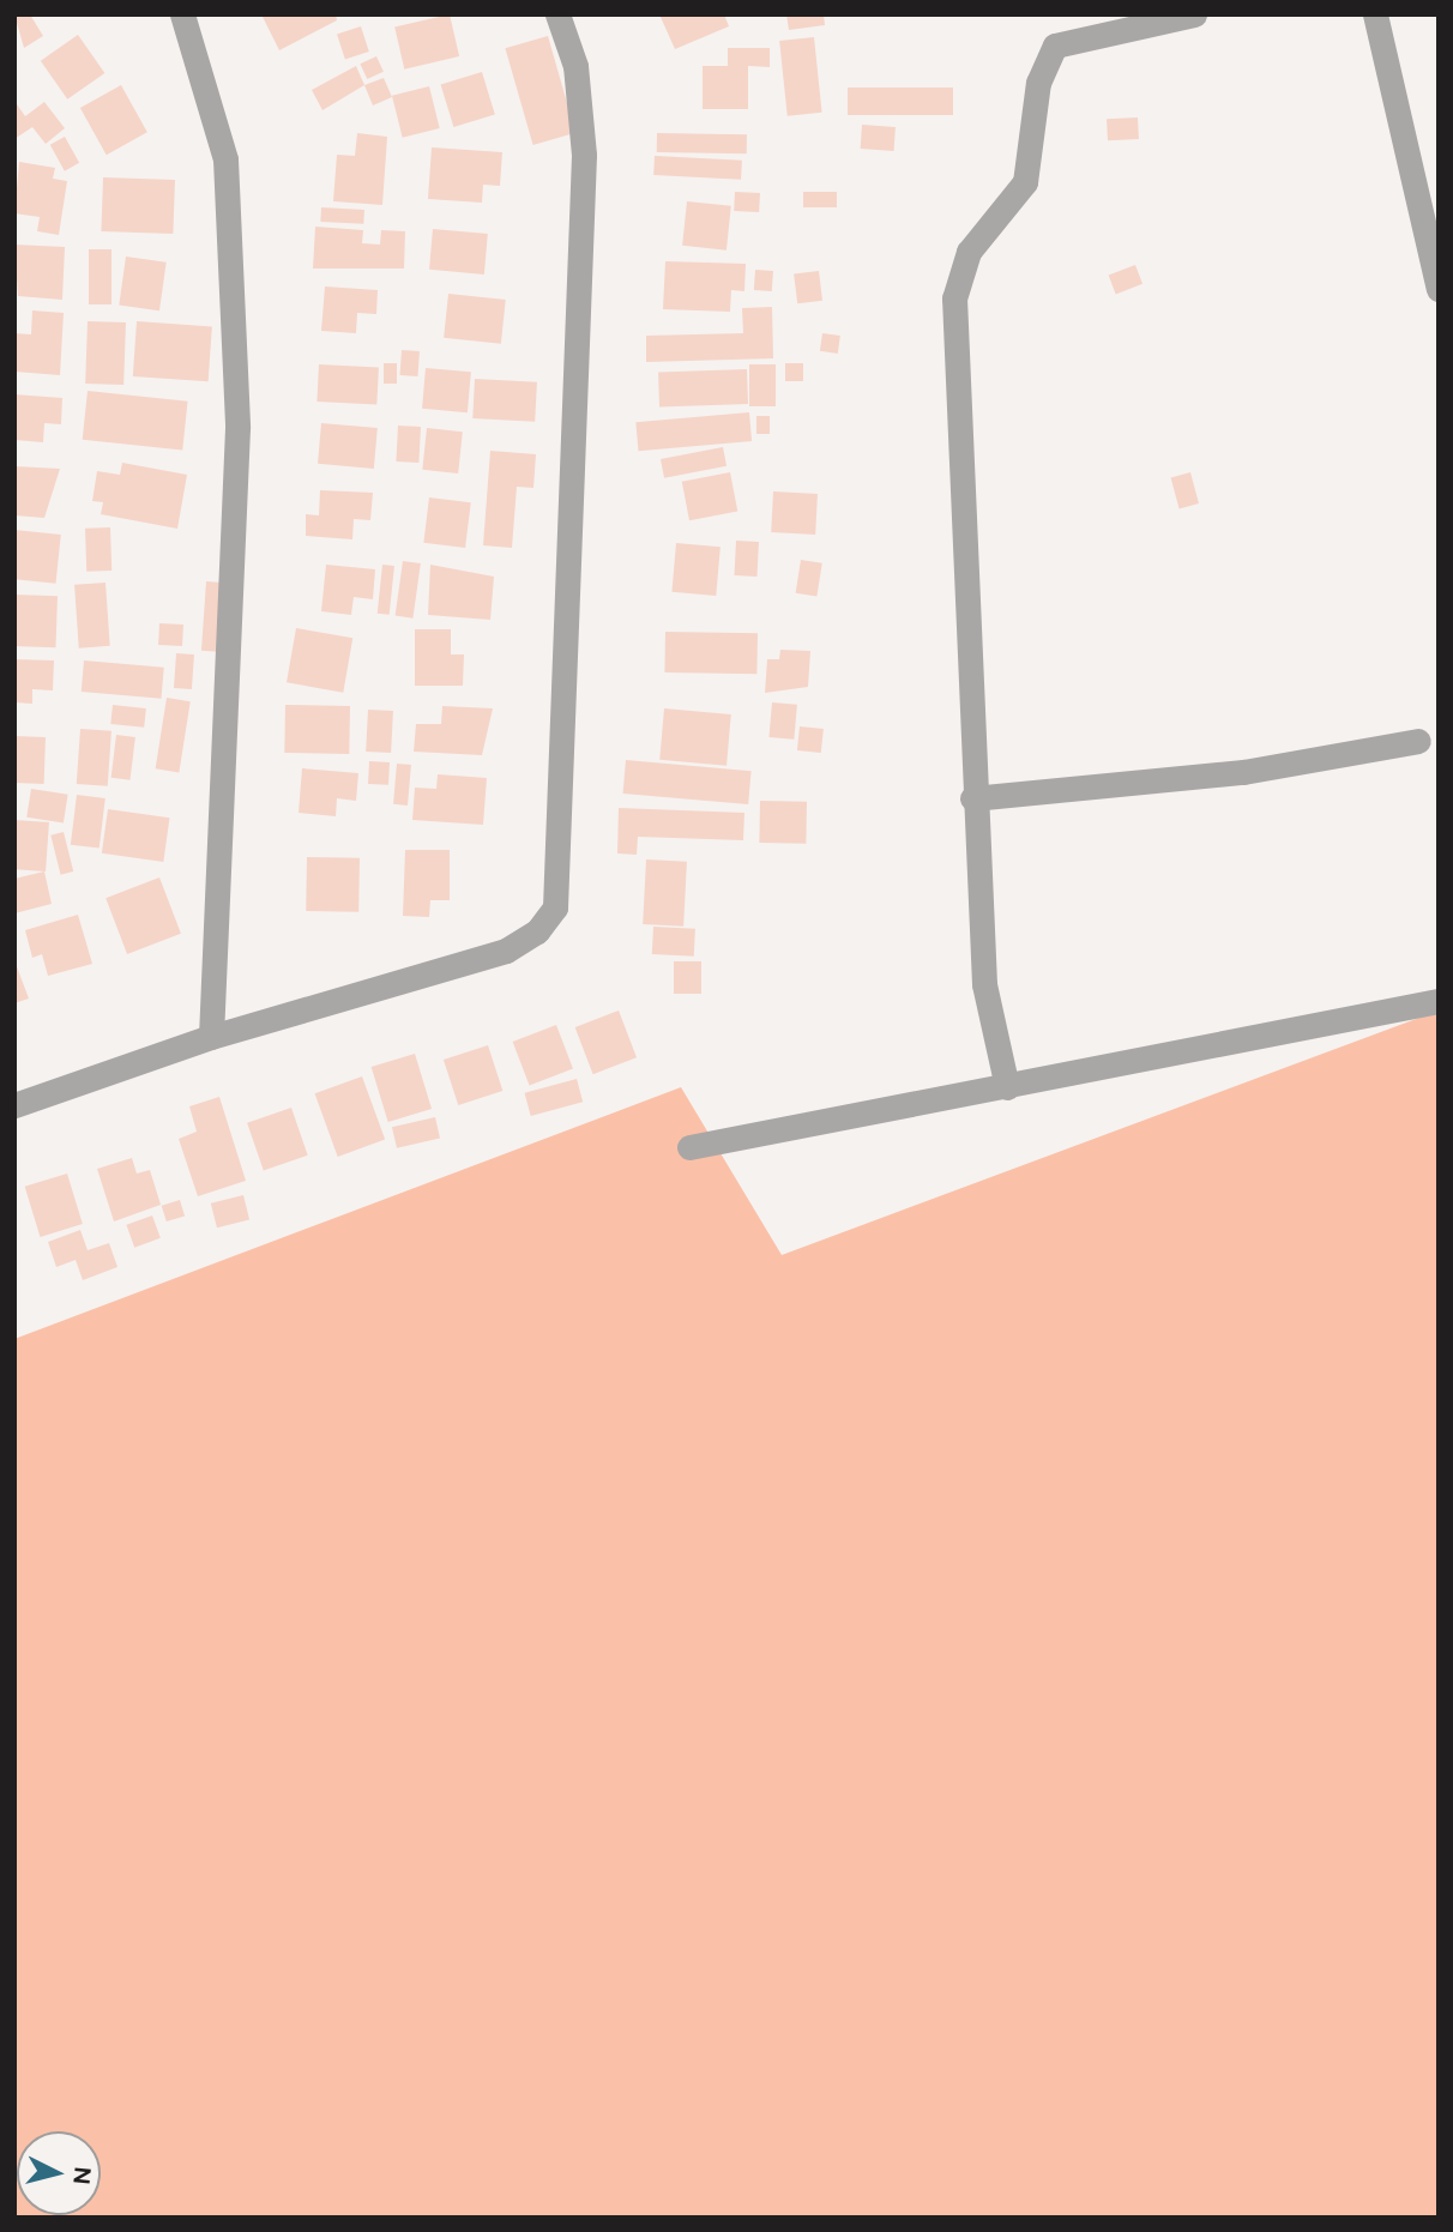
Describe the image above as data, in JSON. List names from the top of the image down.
{
  "north": "right"
}
